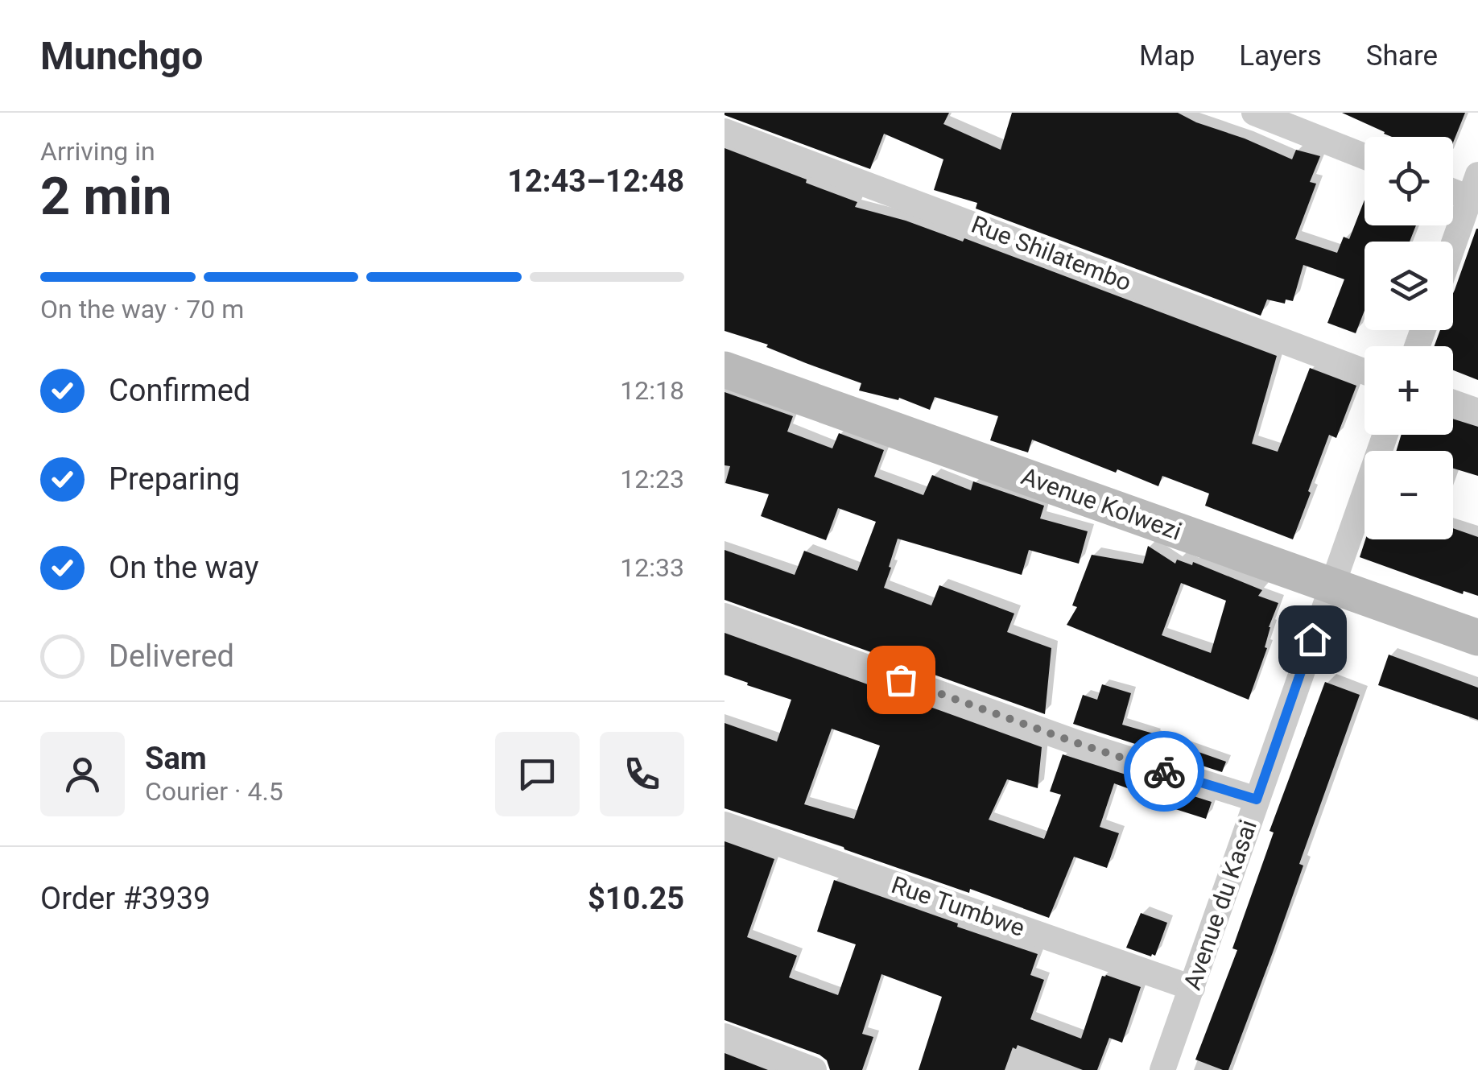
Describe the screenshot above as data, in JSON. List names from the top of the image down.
{
  "streets": {
    "street": [
      "Rue Shilatembo",
      "Avenue Kolwezi",
      "Avenue du Kasai",
      "Rue Tumbwe"
    ]
  },
  "crossings": [
    ["Avenue Kolwezi", "Avenue du Kasai"],
    ["Avenue du Kasai", "Rue Tumbwe"]
  ],
  "page": {
    "header": "Munchgo",
    "nav": ["Map", "Layers", "Share"],
    "heading": ["2 min", "Arriving in", "12:43–12:48"],
    "panel": [
      "Sam",
      "Courier · 4.5",
      "Order #3939",
      "$10.25"
    ],
    "map_buttons": ["+", "−"],
    "bar": "On the way · 70 m",
    "list": [
      ["Confirmed", "12:18"],
      ["Preparing", "12:23"],
      ["On the way", "12:33"],
      "Delivered"
    ]
  }
}
